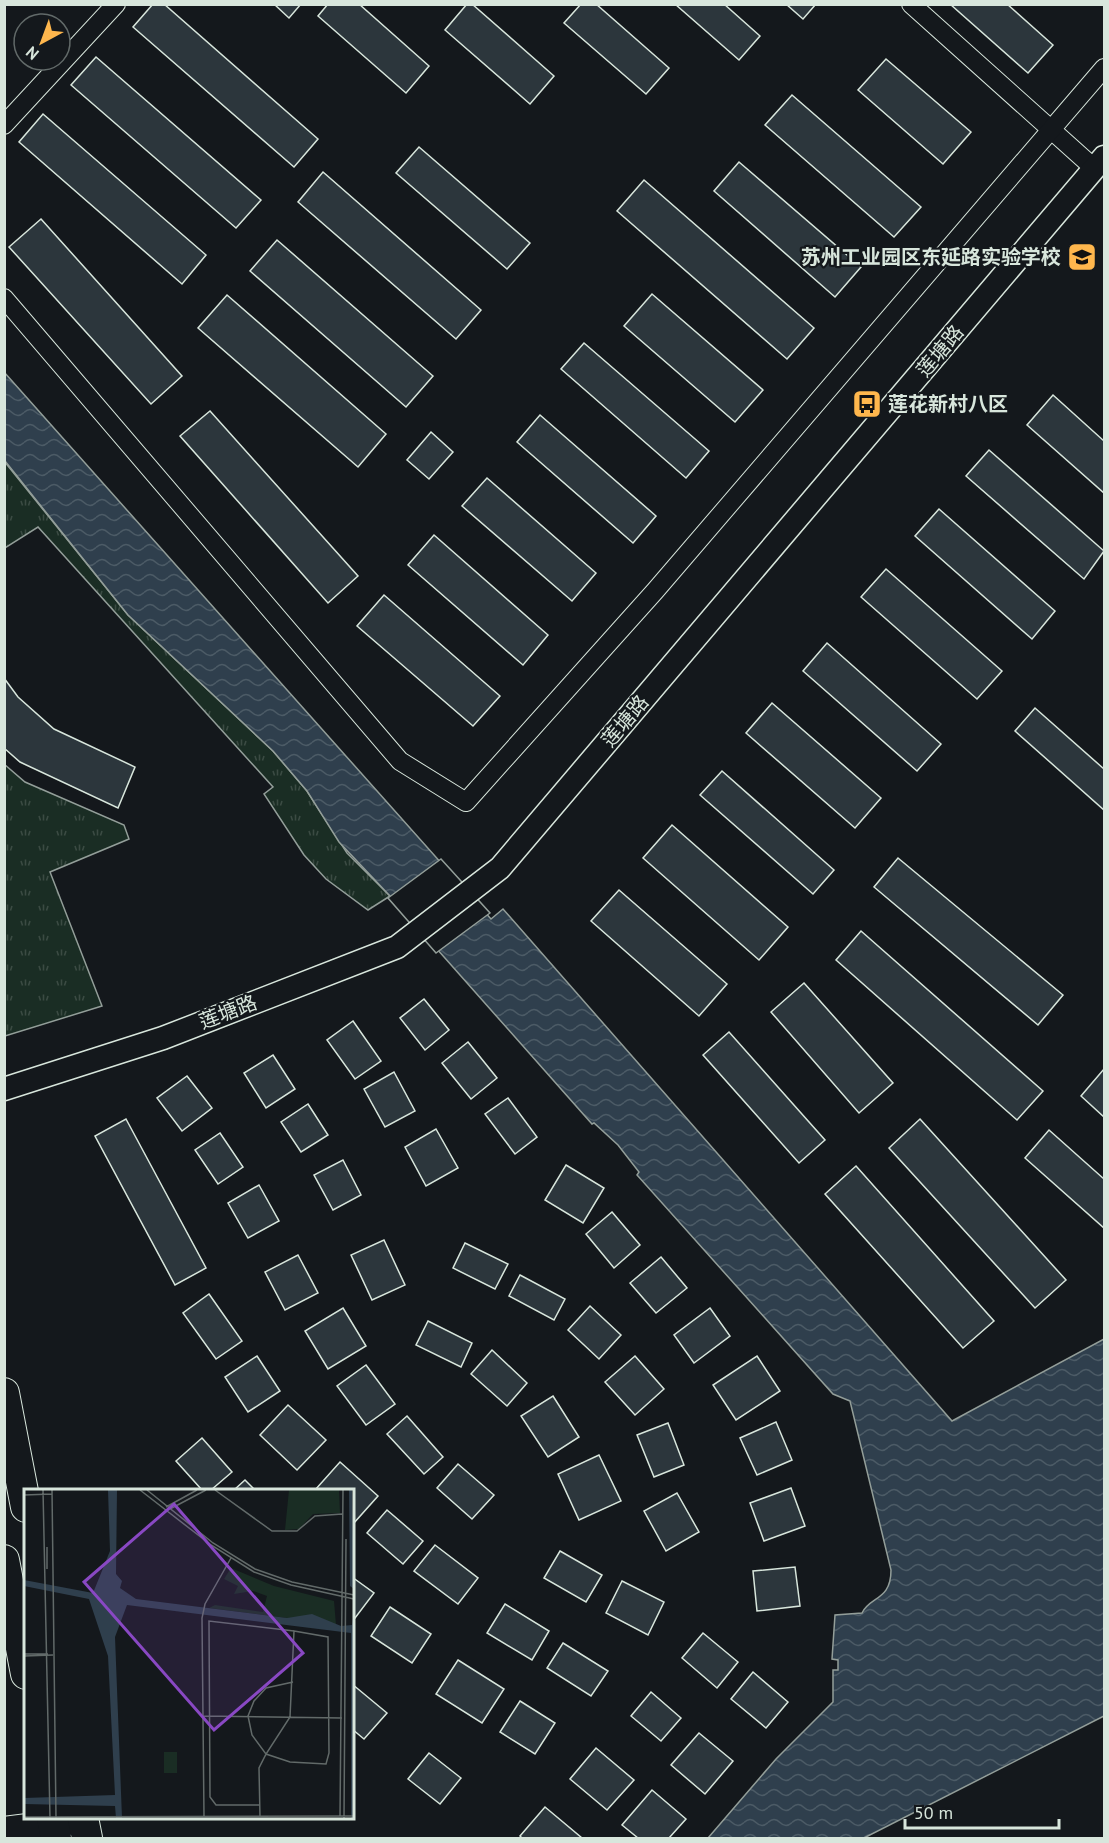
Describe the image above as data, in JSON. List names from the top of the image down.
{
  "streets": {
    "street": ["莲塘路"]
  },
  "places": {
    "school or university": ["苏州工业园区东延路实验学校"],
    "bus stop": ["莲花新村八区"]
  },
  "scale_bar": "50 m",
  "north": "bottom left"
}
